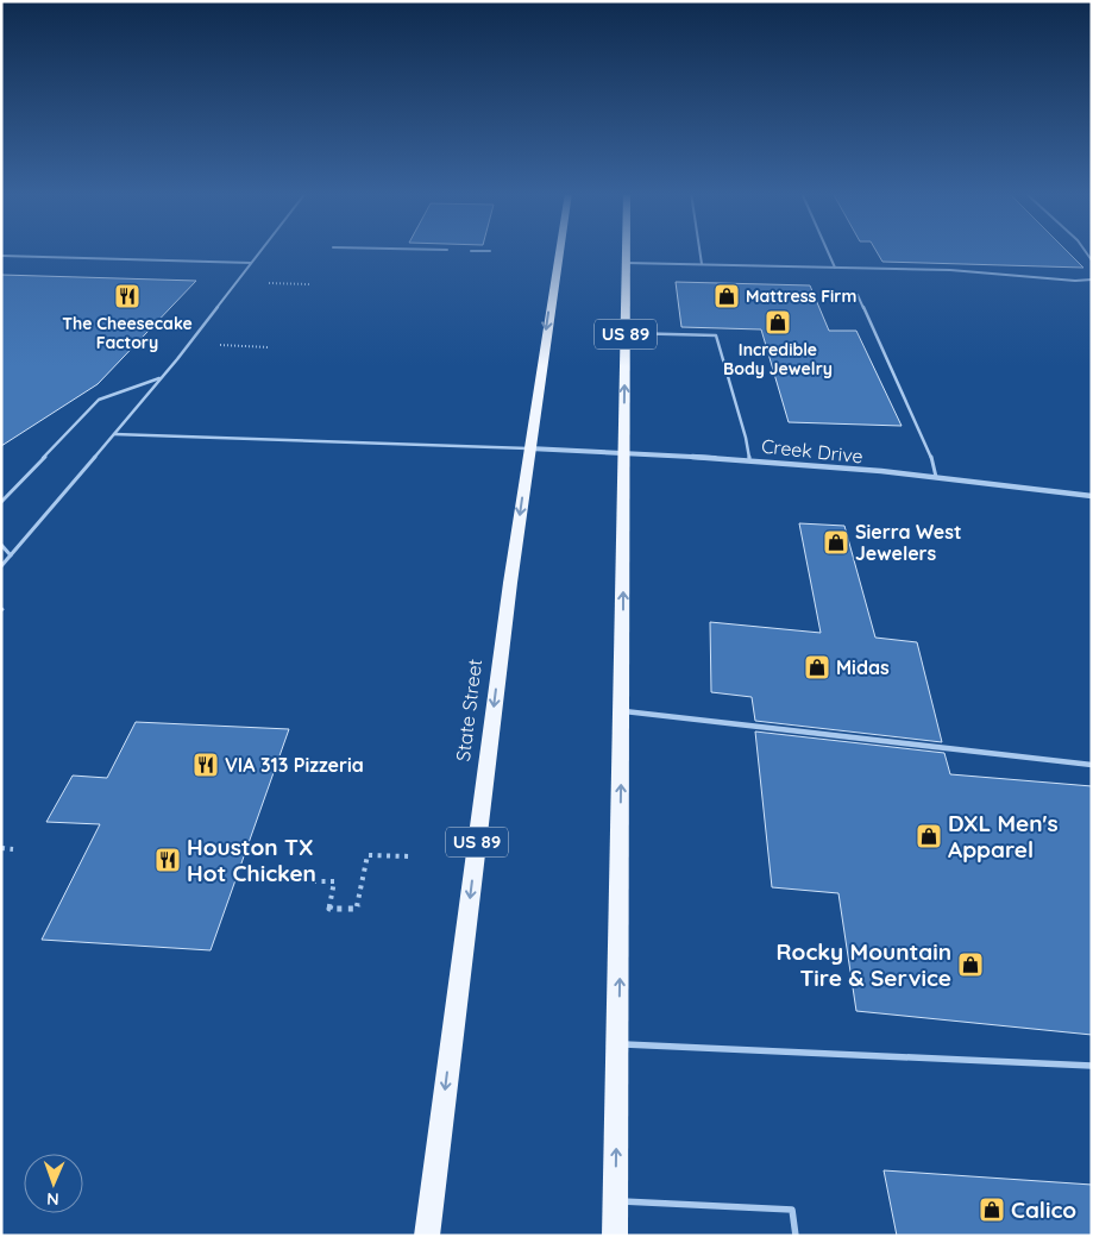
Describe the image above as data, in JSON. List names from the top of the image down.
{
  "streets": {
    "main road": ["US 89", "State Street"],
    "street": ["Creek Drive"]
  },
  "crossings": [
    ["US 89", "Creek Drive"],
    ["Creek Drive", "State Street"]
  ],
  "places": {
    "restaurant": ["The Cheesecake Factory", "VIA 313 Pizzeria", "Houston TX Hot Chicken"],
    "shop": [
      "Mattress Firm",
      "Incredible Body Jewelry",
      "Sierra West Jewelers",
      "Midas",
      "DXL Men's Apparel",
      "Rocky Mountain Tire & Service",
      "Calico"
    ]
  },
  "north": "bottom"
}
